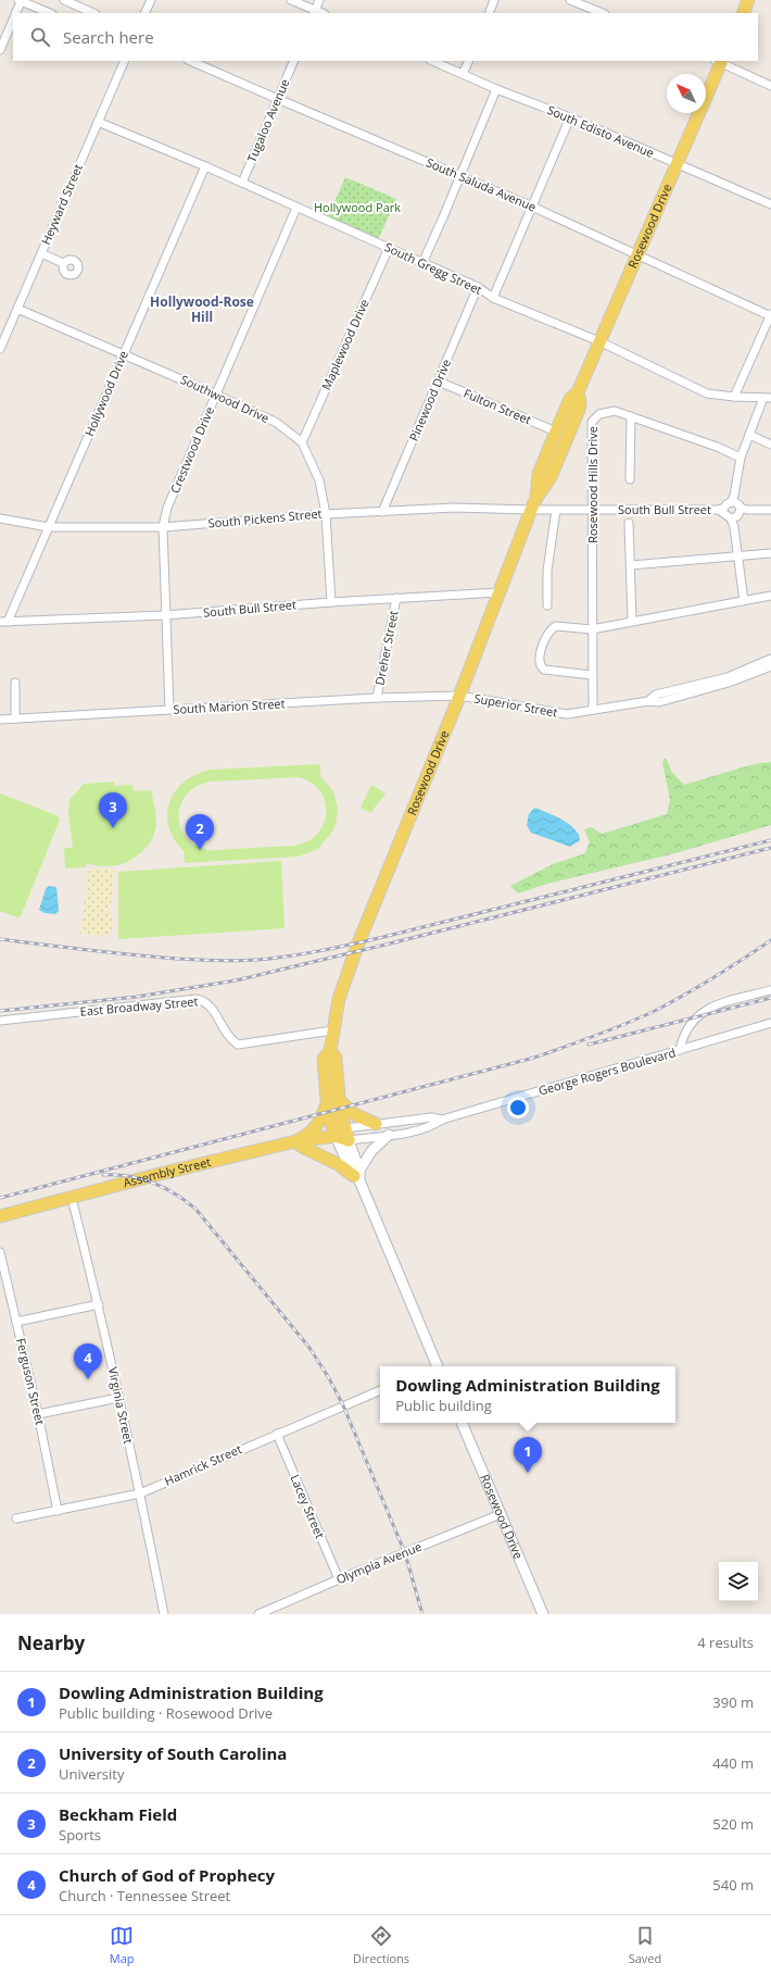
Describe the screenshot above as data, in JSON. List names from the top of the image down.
{
  "streets": {
    "main road": ["Rosewood Drive", "Assembly Street"],
    "street": [
      "Tugaloo Avenue",
      "South Edisto Avenue",
      "South Saluda Avenue",
      "Heyward Street",
      "South Gregg Street",
      "Maplewood Drive",
      "Hollywood Drive",
      "Southwood Drive",
      "Pinewood Drive",
      "Fulton Street",
      "Crestwood Drive",
      "Rosewood Hills Drive",
      "South Bull Street",
      "South Pickens Street",
      "Dreher Street",
      "Superior Street",
      "South Marion Street",
      "East Broadway Street",
      "George Rogers Boulevard",
      "Ferguson Street",
      "Virginia Street",
      "Hamrick Street",
      "Lacey Street",
      "Olympia Avenue"
    ]
  },
  "crossings": [
    ["Tugaloo Avenue", "South Saluda Avenue"],
    ["Tugaloo Avenue", "South Gregg Street"],
    ["South Edisto Avenue", "Rosewood Drive"],
    ["South Saluda Avenue", "Rosewood Drive"],
    ["Heyward Street", "South Gregg Street"],
    ["Heyward Street", "Southwood Drive"],
    ["Rosewood Drive", "South Gregg Street"],
    ["Rosewood Drive", "Fulton Street"],
    ["Rosewood Drive", "South Bull Street"],
    ["Rosewood Drive", "South Pickens Street"],
    ["Rosewood Drive", "Superior Street"],
    ["Rosewood Drive", "South Marion Street"],
    ["Rosewood Drive", "East Broadway Street"],
    ["Rosewood Drive", "George Rogers Boulevard"],
    ["Rosewood Drive", "Assembly Street"],
    ["Rosewood Drive", "Olympia Avenue"],
    ["South Gregg Street", "Maplewood Drive"],
    ["South Gregg Street", "Hollywood Drive"],
    ["South Gregg Street", "Pinewood Drive"],
    ["South Gregg Street", "Crestwood Drive"],
    ["Maplewood Drive", "Southwood Drive"],
    ["Hollywood Drive", "Southwood Drive"],
    ["Hollywood Drive", "South Bull Street"],
    ["Hollywood Drive", "South Pickens Street"],
    ["Southwood Drive", "Crestwood Drive"],
    ["Southwood Drive", "South Bull Street"],
    ["Southwood Drive", "South Pickens Street"],
    ["Pinewood Drive", "Fulton Street"],
    ["Pinewood Drive", "South Pickens Street"],
    ["Crestwood Drive", "South Bull Street"],
    ["Crestwood Drive", "South Pickens Street"],
    ["Crestwood Drive", "South Marion Street"],
    ["Rosewood Hills Drive", "South Bull Street"],
    ["Rosewood Hills Drive", "Superior Street"],
    ["South Bull Street", "South Pickens Street"],
    ["South Bull Street", "Dreher Street"],
    ["Dreher Street", "South Marion Street"],
    ["Superior Street", "South Marion Street"],
    ["George Rogers Boulevard", "Assembly Street"],
    ["Assembly Street", "Virginia Street"],
    ["Ferguson Street", "Hamrick Street"],
    ["Virginia Street", "Hamrick Street"],
    ["Hamrick Street", "Lacey Street"],
    ["Lacey Street", "Olympia Avenue"]
  ],
  "districts": ["Hollywood-Rose Hill"],
  "parks": ["Hollywood Park"],
  "north": "top left",
  "page": {
    "search": "Search here",
    "pins": [
      "3",
      "2",
      "4",
      "1"
    ],
    "popup": ["Dowling Administration Building", "Public building"],
    "heading": ["Nearby", "4 results"],
    "list": [
      {
        "mark": "1",
        "name": "Dowling Administration Building",
        "note": "Public building · Rosewood Drive",
        "value": "390 m"
      },
      {
        "mark": "2",
        "name": "University of South Carolina",
        "note": "University",
        "value": "440 m"
      },
      {
        "mark": "3",
        "name": "Beckham Field",
        "note": "Sports",
        "value": "520 m"
      },
      {
        "mark": "4",
        "name": "Church of God of Prophecy",
        "note": "Church · Tennessee Street",
        "value": "540 m"
      }
    ],
    "nav": ["Map", "Directions", "Saved"]
  }
}
